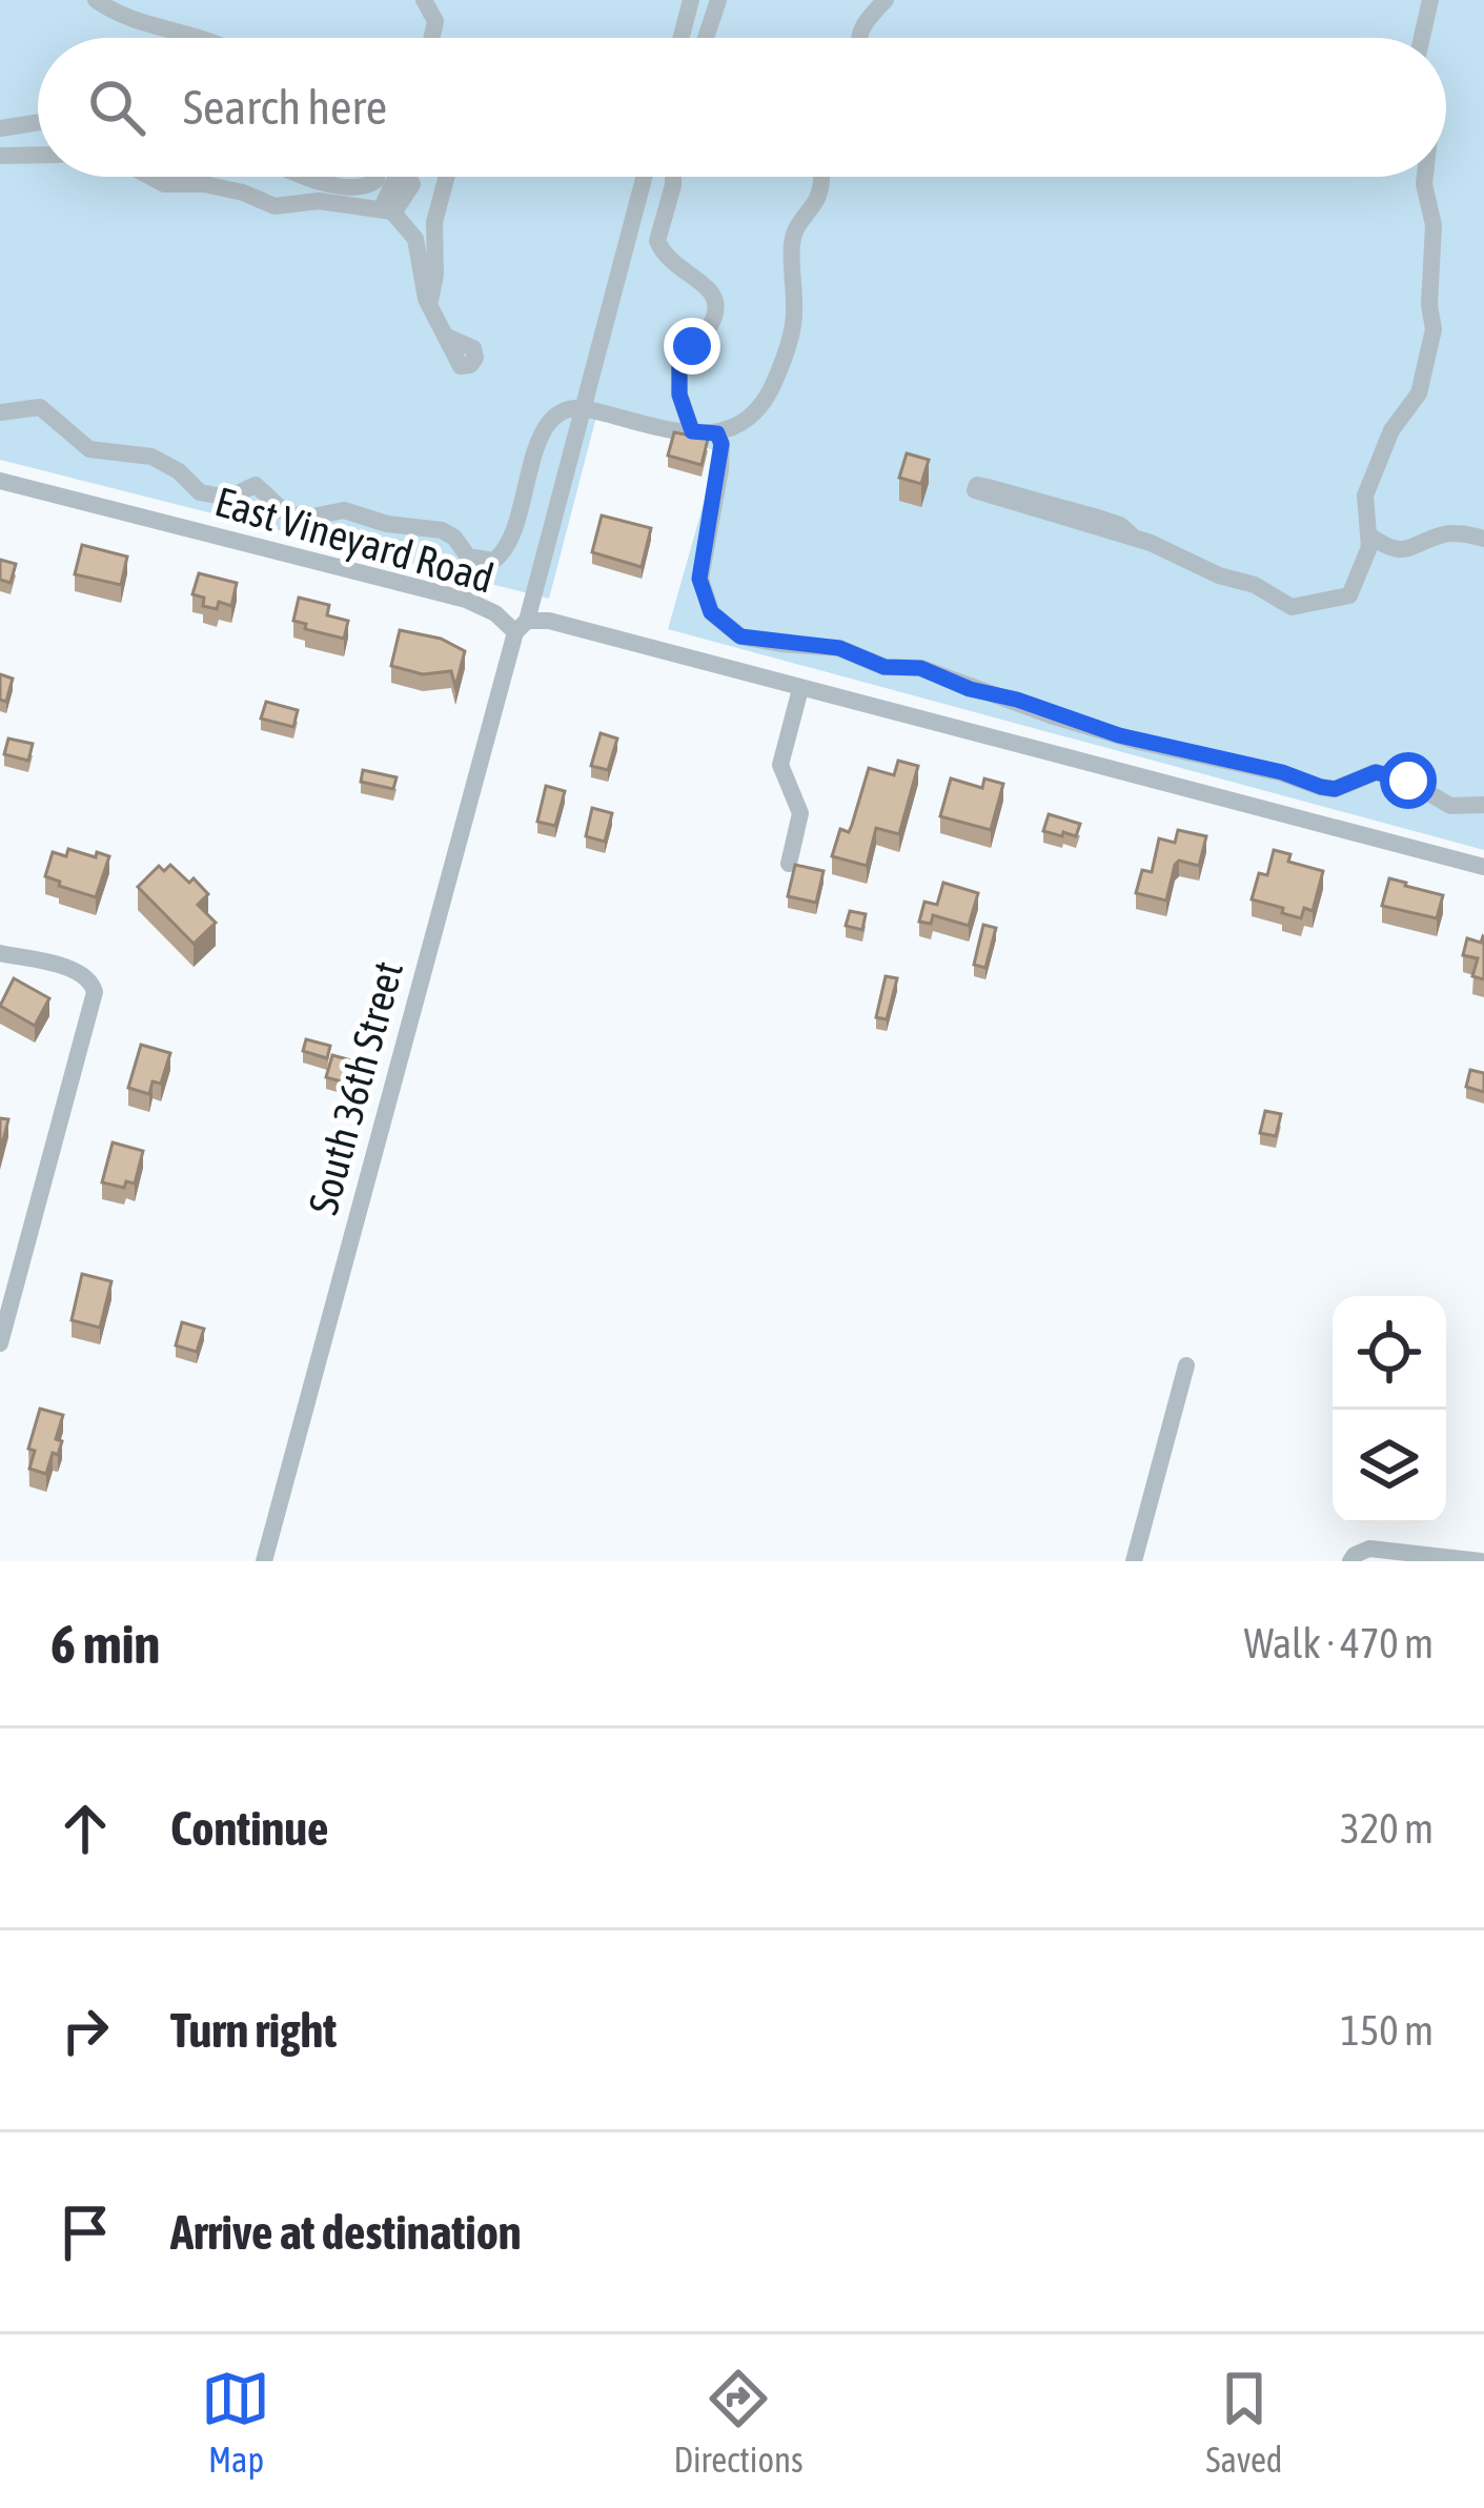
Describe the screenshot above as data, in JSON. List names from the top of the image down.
{
  "streets": {
    "street": ["East Vineyard Road", "South 36th Street"]
  },
  "crossings": [
    ["East Vineyard Road", "South 36th Street"]
  ],
  "page": {
    "search": "Search here",
    "heading": ["6 min", "Walk · 470 m"],
    "list": [
      ["Continue", "320 m"],
      ["Turn right", "150 m"],
      "Arrive at destination"
    ],
    "nav": ["Map", "Directions", "Saved"]
  }
}
